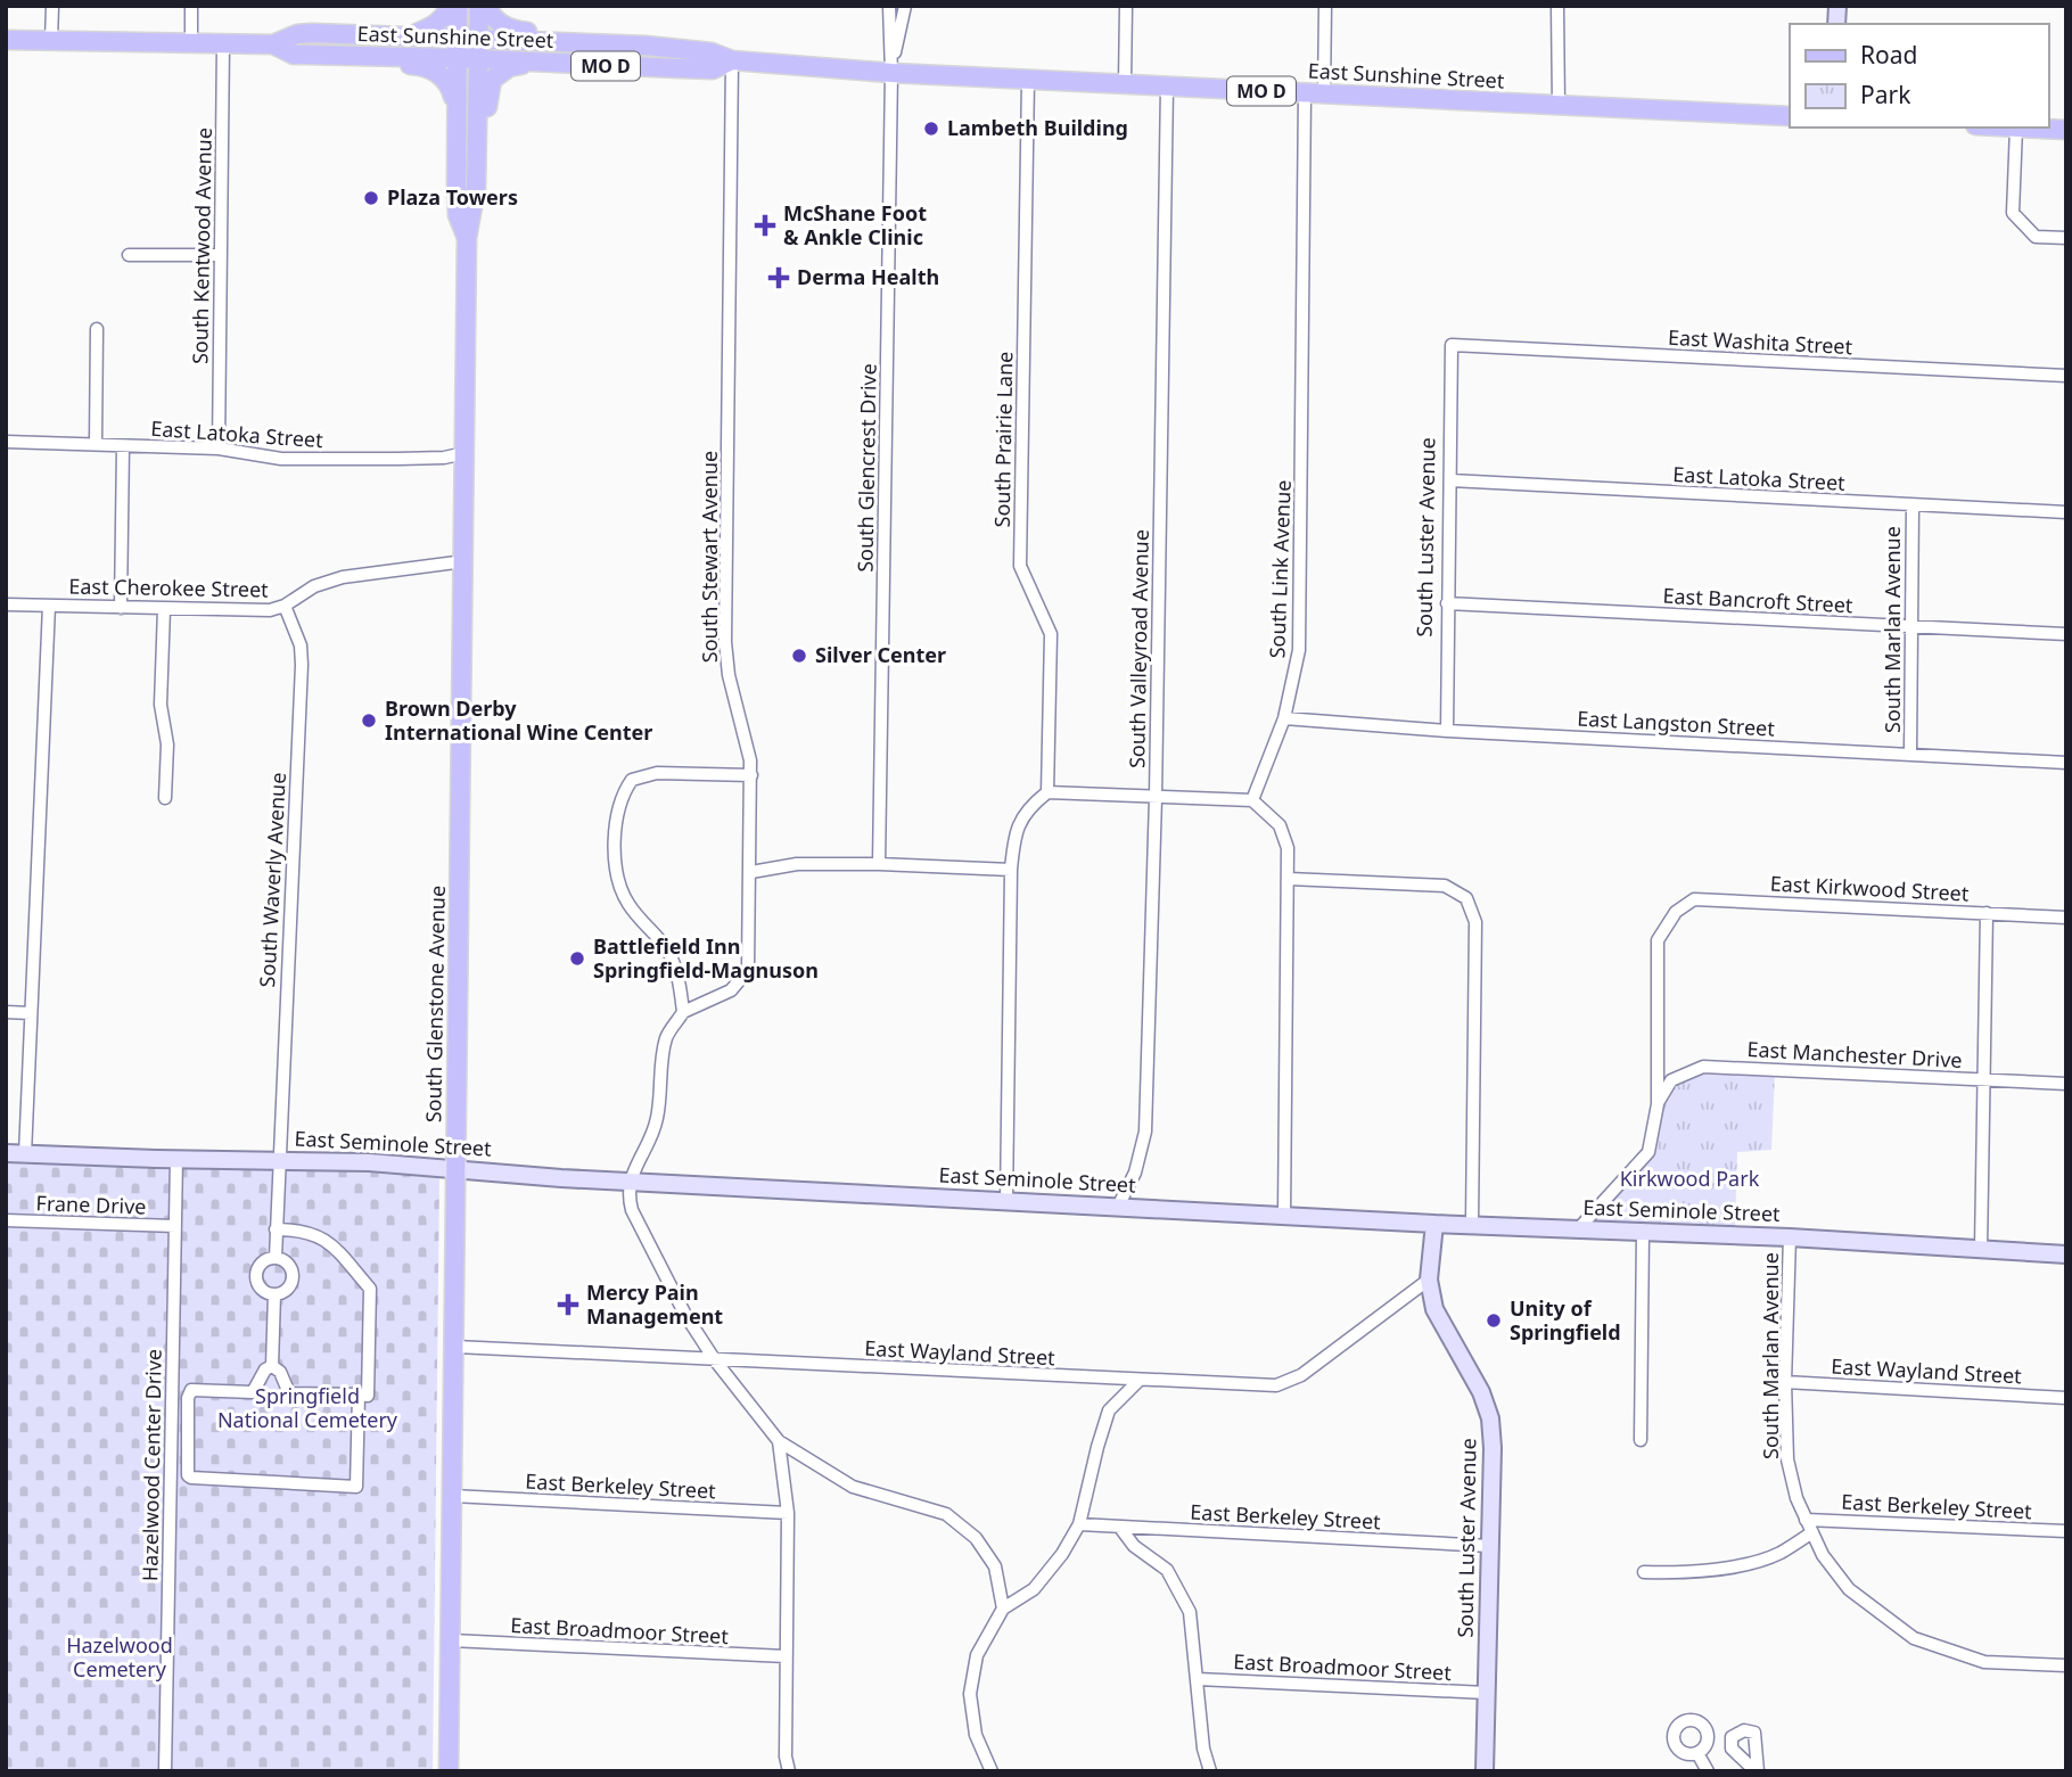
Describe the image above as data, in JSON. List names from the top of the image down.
{
  "streets": {
    "main road": ["East Sunshine Street", "MO D", "South Glenstone Avenue"],
    "street": [
      "South Kentwood Avenue",
      "East Washita Street",
      "East Latoka Street",
      "South Prairie Lane",
      "South Glencrest Drive",
      "South Luster Avenue",
      "South Stewart Avenue",
      "South Link Avenue",
      "East Cherokee Street",
      "East Bancroft Street",
      "South Marlan Avenue",
      "South Valleyroad Avenue",
      "East Langston Street",
      "South Waverly Avenue",
      "East Kirkwood Street",
      "East Manchester Drive",
      "East Seminole Street",
      "Frane Drive",
      "East Wayland Street",
      "Hazelwood Center Drive",
      "East Berkeley Street",
      "East Broadmoor Street"
    ]
  },
  "crossings": [
    ["East Sunshine Street", "South Kentwood Avenue"],
    ["East Sunshine Street", "South Prairie Lane"],
    ["East Sunshine Street", "South Glencrest Drive"],
    ["East Sunshine Street", "South Stewart Avenue"],
    ["East Sunshine Street", "South Link Avenue"],
    ["East Sunshine Street", "South Valleyroad Avenue"],
    ["East Sunshine Street", "South Glenstone Avenue"],
    ["South Kentwood Avenue", "East Latoka Street"],
    ["East Washita Street", "South Luster Avenue"],
    ["East Latoka Street", "South Luster Avenue"],
    ["East Latoka Street", "South Marlan Avenue"],
    ["East Latoka Street", "South Glenstone Avenue"],
    ["South Luster Avenue", "East Bancroft Street"],
    ["South Luster Avenue", "East Langston Street"],
    ["South Luster Avenue", "East Seminole Street"],
    ["South Luster Avenue", "East Wayland Street"],
    ["South Luster Avenue", "East Berkeley Street"],
    ["South Luster Avenue", "East Broadmoor Street"],
    ["South Link Avenue", "East Langston Street"],
    ["East Cherokee Street", "South Waverly Avenue"],
    ["East Cherokee Street", "South Glenstone Avenue"],
    ["East Bancroft Street", "South Marlan Avenue"],
    ["South Marlan Avenue", "East Langston Street"],
    ["South Marlan Avenue", "East Seminole Street"],
    ["South Marlan Avenue", "East Wayland Street"],
    ["South Marlan Avenue", "East Berkeley Street"],
    ["South Valleyroad Avenue", "East Seminole Street"],
    ["South Waverly Avenue", "East Seminole Street"],
    ["East Kirkwood Street", "East Manchester Drive"],
    ["South Glenstone Avenue", "East Seminole Street"],
    ["South Glenstone Avenue", "East Wayland Street"],
    ["South Glenstone Avenue", "East Berkeley Street"],
    ["South Glenstone Avenue", "East Broadmoor Street"],
    ["East Seminole Street", "Hazelwood Center Drive"],
    ["Frane Drive", "Hazelwood Center Drive"]
  ],
  "parks": ["Kirkwood Park", "Springfield National Cemetery", "Hazelwood Cemetery"],
  "places": {
    "other": [
      "Lambeth Building",
      "Plaza Towers",
      "Silver Center",
      "Brown Derby International Wine Center",
      "Battlefield Inn Springfield-Magnuson",
      "Unity of Springfield"
    ],
    "health": ["McShane Foot & Ankle Clinic", "Derma Health", "Mercy Pain Management"]
  },
  "legend": ["Road", "Park"]
}
